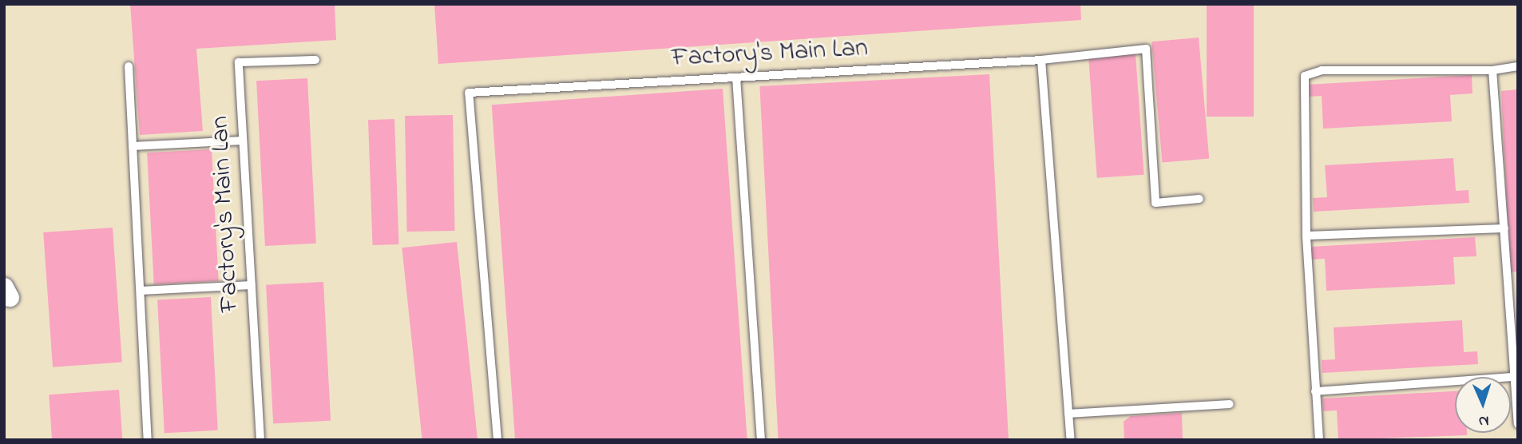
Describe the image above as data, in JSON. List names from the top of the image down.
{
  "streets": {
    "lane": ["Factory's Main Lan"]
  },
  "north": "bottom"
}
